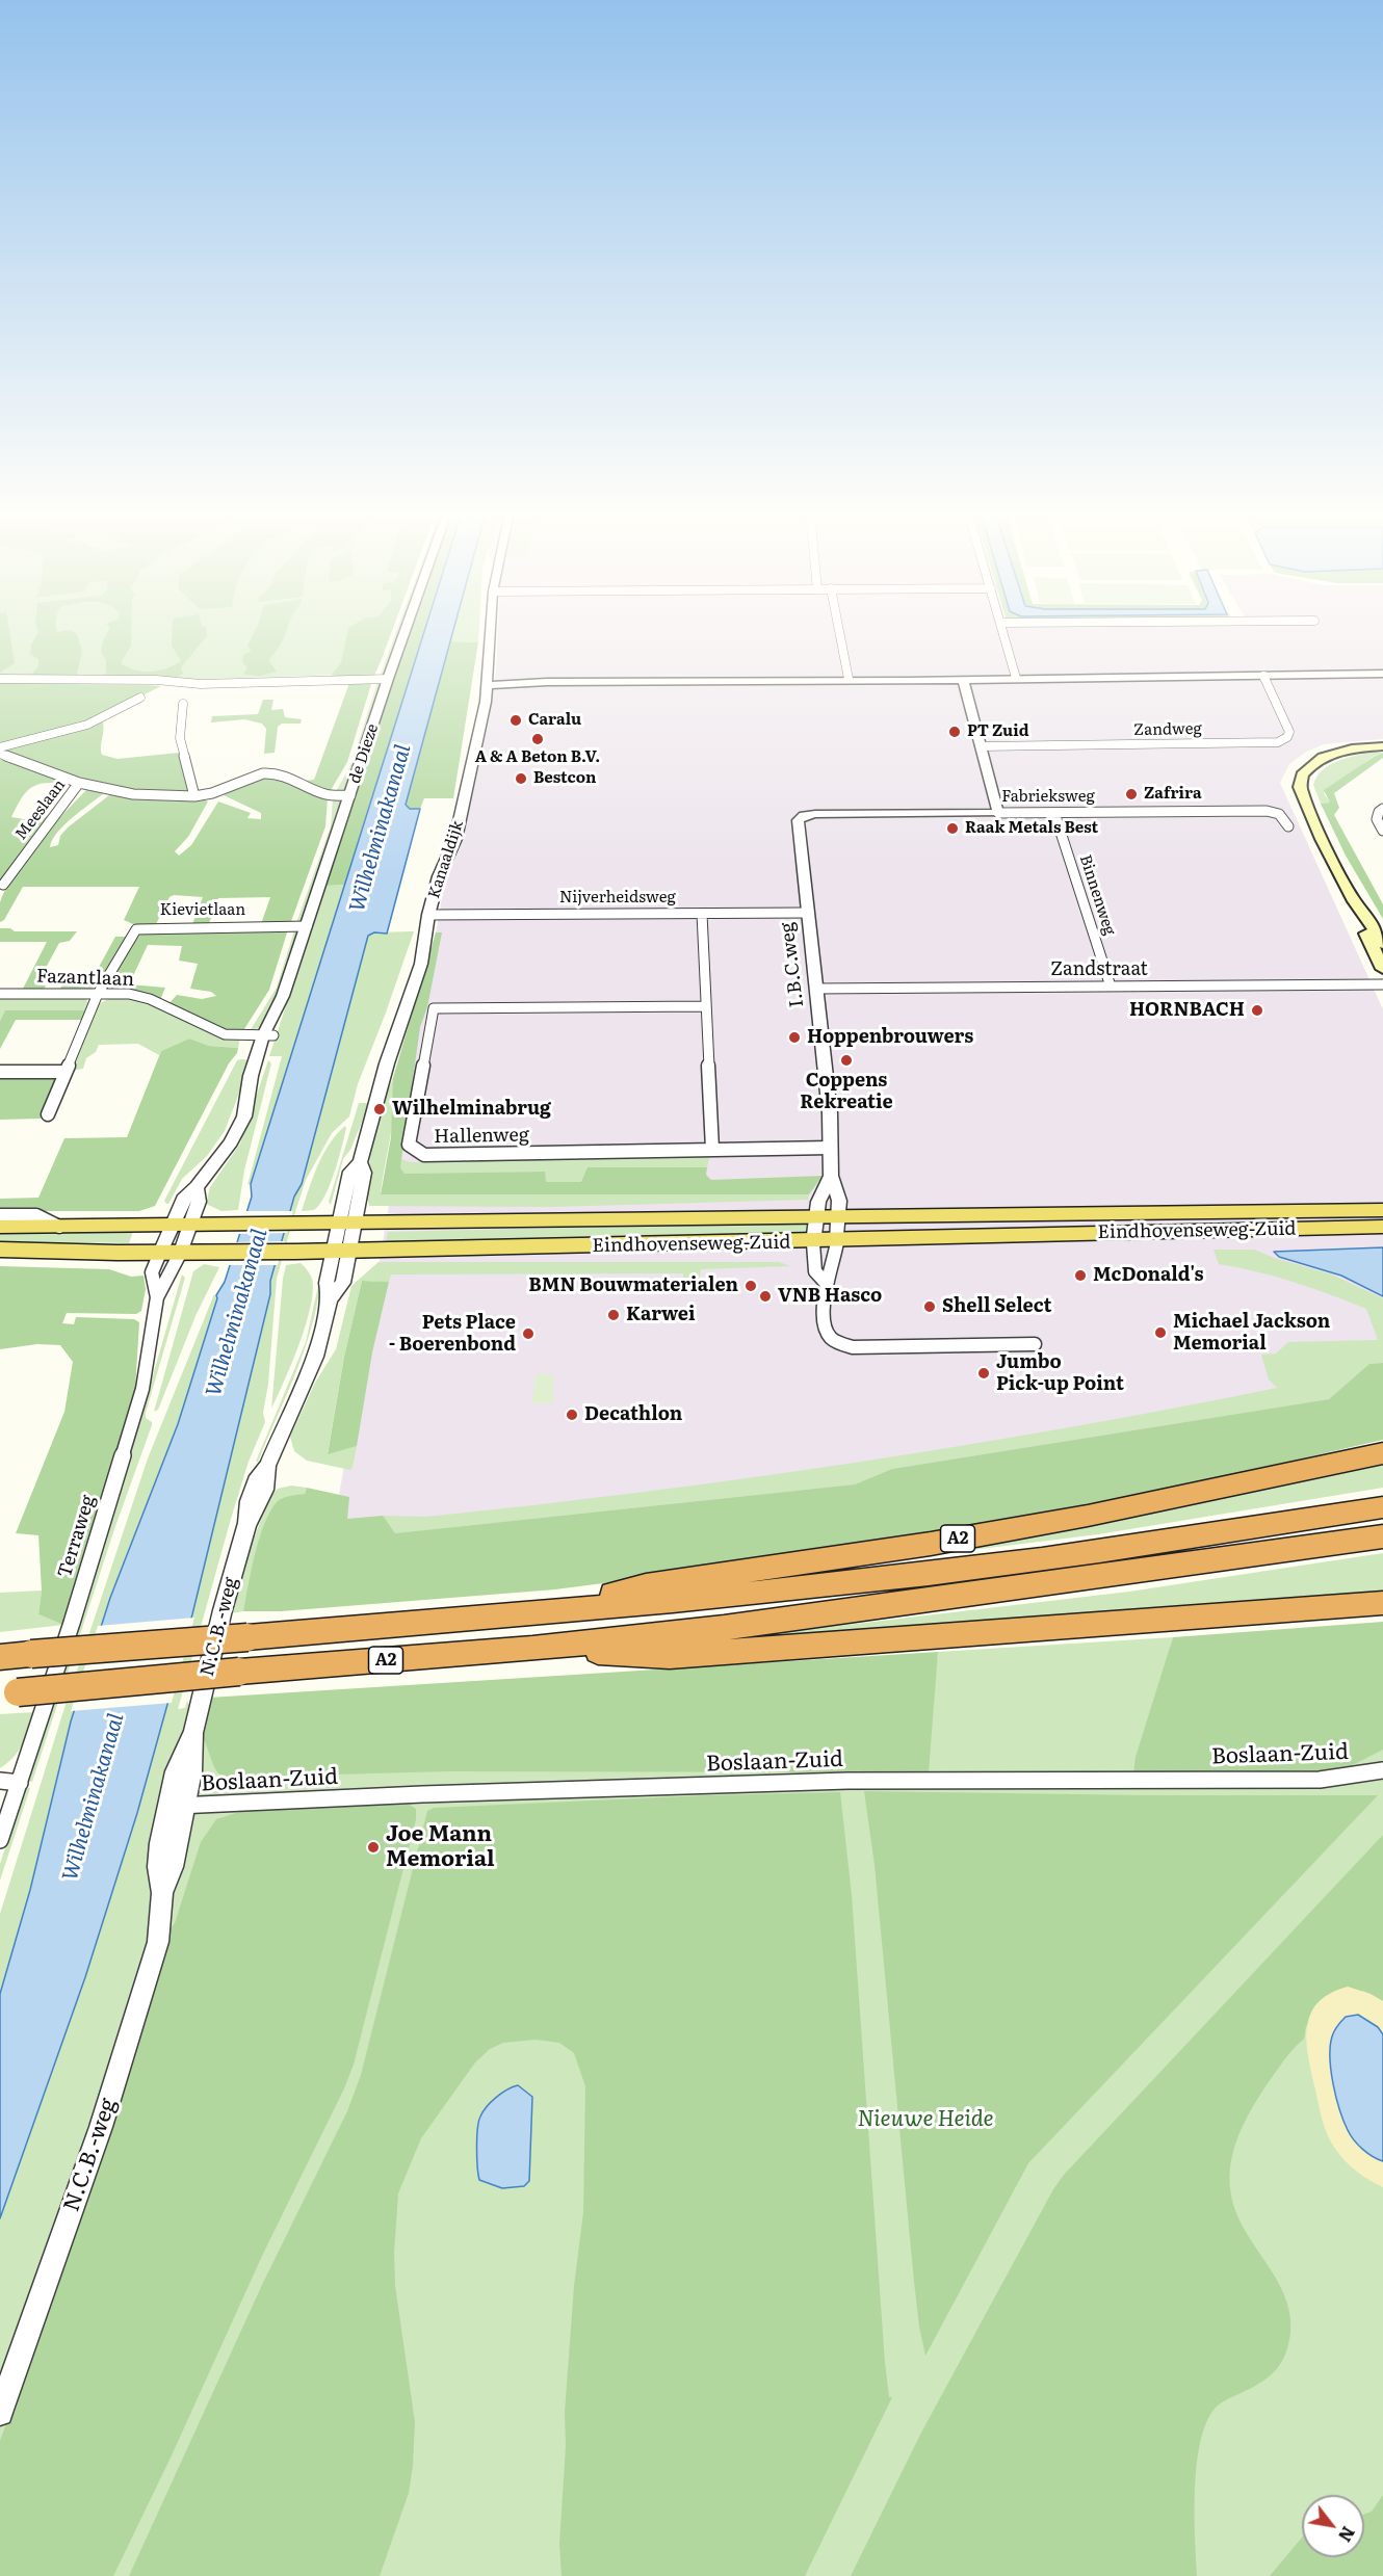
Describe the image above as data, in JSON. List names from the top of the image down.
{
  "streets": {
    "highway": ["A2"],
    "main road": ["Eindhovenseweg-Zuid"],
    "street": [
      "Zandweg",
      "de Dieze",
      "Fabrieksweg",
      "Meeslaan",
      "Kanaaldijk",
      "Binnenweg",
      "Nijverheidsweg",
      "Kievietlaan",
      "I.B.C.weg",
      "Zandstraat",
      "Fazantlaan",
      "Hallenweg",
      "Terraweg",
      "N.C.B.-weg",
      "Boslaan-Zuid"
    ]
  },
  "crossings": [
    ["de Dieze", "Kievietlaan"],
    ["de Dieze", "Fazantlaan"],
    ["de Dieze", "Eindhovenseweg-Zuid"],
    ["de Dieze", "Terraweg"],
    ["Fabrieksweg", "Binnenweg"],
    ["Fabrieksweg", "I.B.C.weg"],
    ["Kanaaldijk", "Nijverheidsweg"],
    ["Kanaaldijk", "Eindhovenseweg-Zuid"],
    ["Kanaaldijk", "N.C.B.-weg"],
    ["Binnenweg", "Zandstraat"],
    ["Nijverheidsweg", "I.B.C.weg"],
    ["Kievietlaan", "Fazantlaan"],
    ["I.B.C.weg", "Zandstraat"],
    ["I.B.C.weg", "Eindhovenseweg-Zuid"],
    ["Eindhovenseweg-Zuid", "Terraweg"],
    ["Eindhovenseweg-Zuid", "N.C.B.-weg"],
    ["N.C.B.-weg", "Boslaan-Zuid"]
  ],
  "water": ["Wilhelminakanaal"],
  "parks": ["Nieuwe Heide"],
  "places": [
    "Caralu",
    "PT Zuid",
    "A & A Beton B.V.",
    "Bestcon",
    "Zafrira",
    "Raak Metals Best",
    "HORNBACH",
    "Hoppenbrouwers",
    "Coppens Rekreatie",
    "Wilhelminabrug",
    "McDonald's",
    "BMN Bouwmaterialen",
    "VNB Hasco",
    "Shell Select",
    "Karwei",
    "Michael Jackson Memorial",
    "Pets Place - Boerenbond",
    "Jumbo Pick-up Point",
    "Decathlon",
    "Joe Mann Memorial"
  ],
  "north": "bottom right"
}
